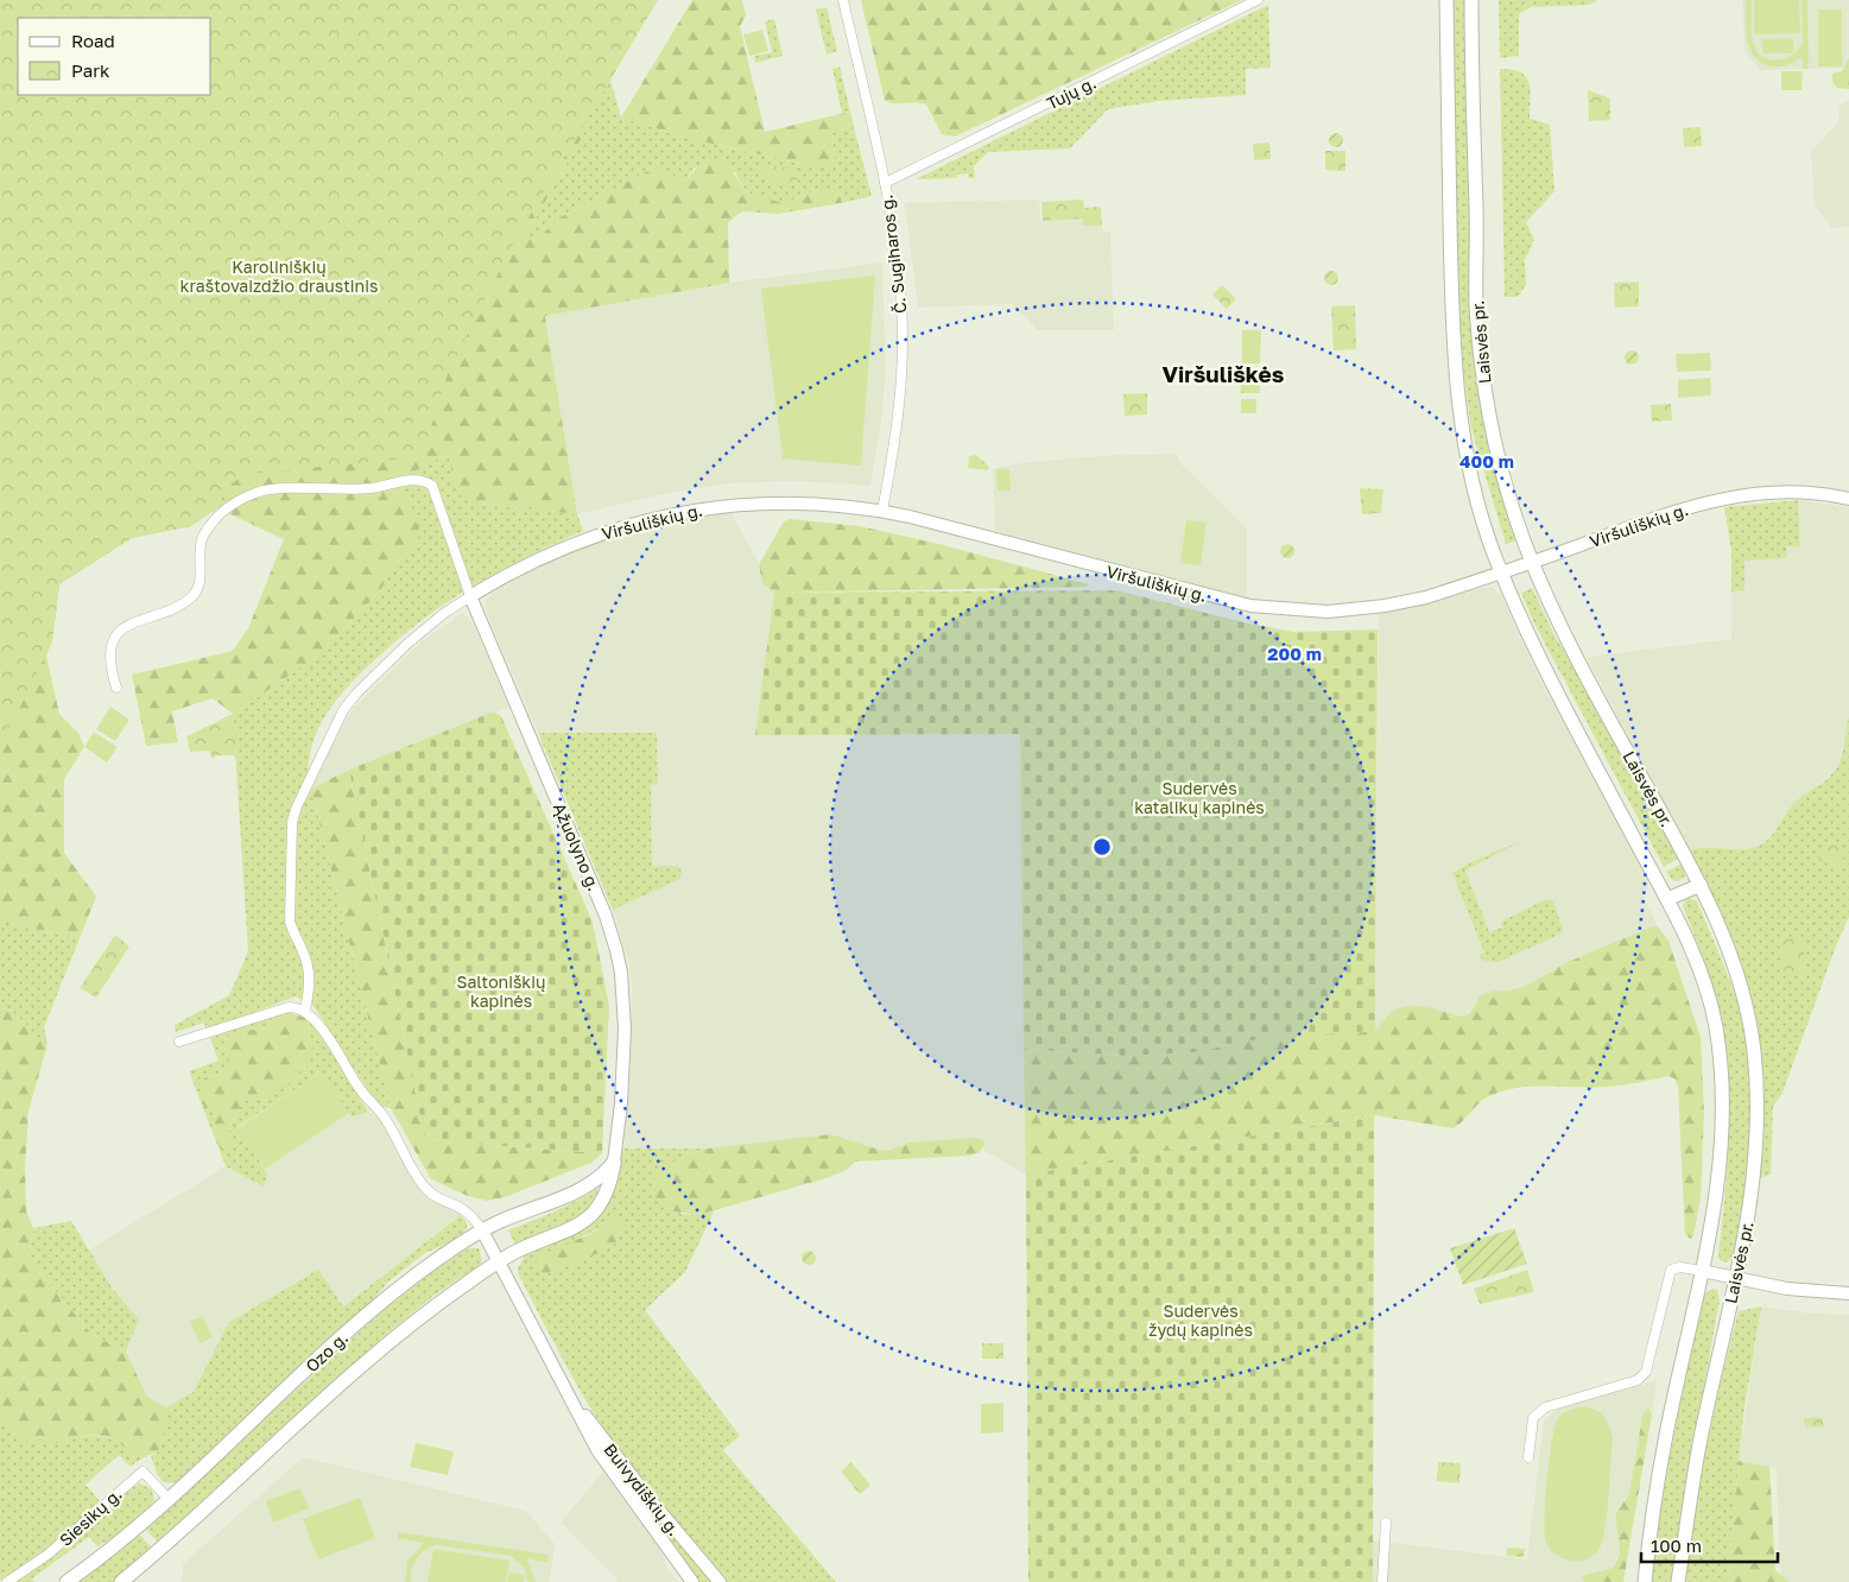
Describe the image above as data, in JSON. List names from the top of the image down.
{
  "streets": {
    "main road": [
      "Laisvės pr.",
      "Viršuliškių g.",
      "Ąžuolyno g.",
      "Ozo g.",
      "Buivydiškių g."
    ],
    "street": ["Tujų g.", "Č. Sugiharos g.", "Siesikų g."]
  },
  "crossings": [
    ["Tujų g.", "Č. Sugiharos g."],
    ["Č. Sugiharos g.", "Viršuliškių g."],
    ["Laisvės pr.", "Viršuliškių g."],
    ["Viršuliškių g.", "Ąžuolyno g."],
    ["Ąžuolyno g.", "Ozo g."],
    ["Ozo g.", "Buivydiškių g."],
    ["Ozo g.", "Siesikų g."]
  ],
  "districts": ["Viršuliškės"],
  "parks": [
    "Karoliniškių kraštovaizdžio draustinis",
    "Sudervės katalikų kapinės",
    "Saltoniškių kapinės",
    "Sudervės žydų kapinės"
  ],
  "legend": ["Road", "Park"],
  "scale_bar": "100 m",
  "rings": ["400 m", "200 m"]
}
